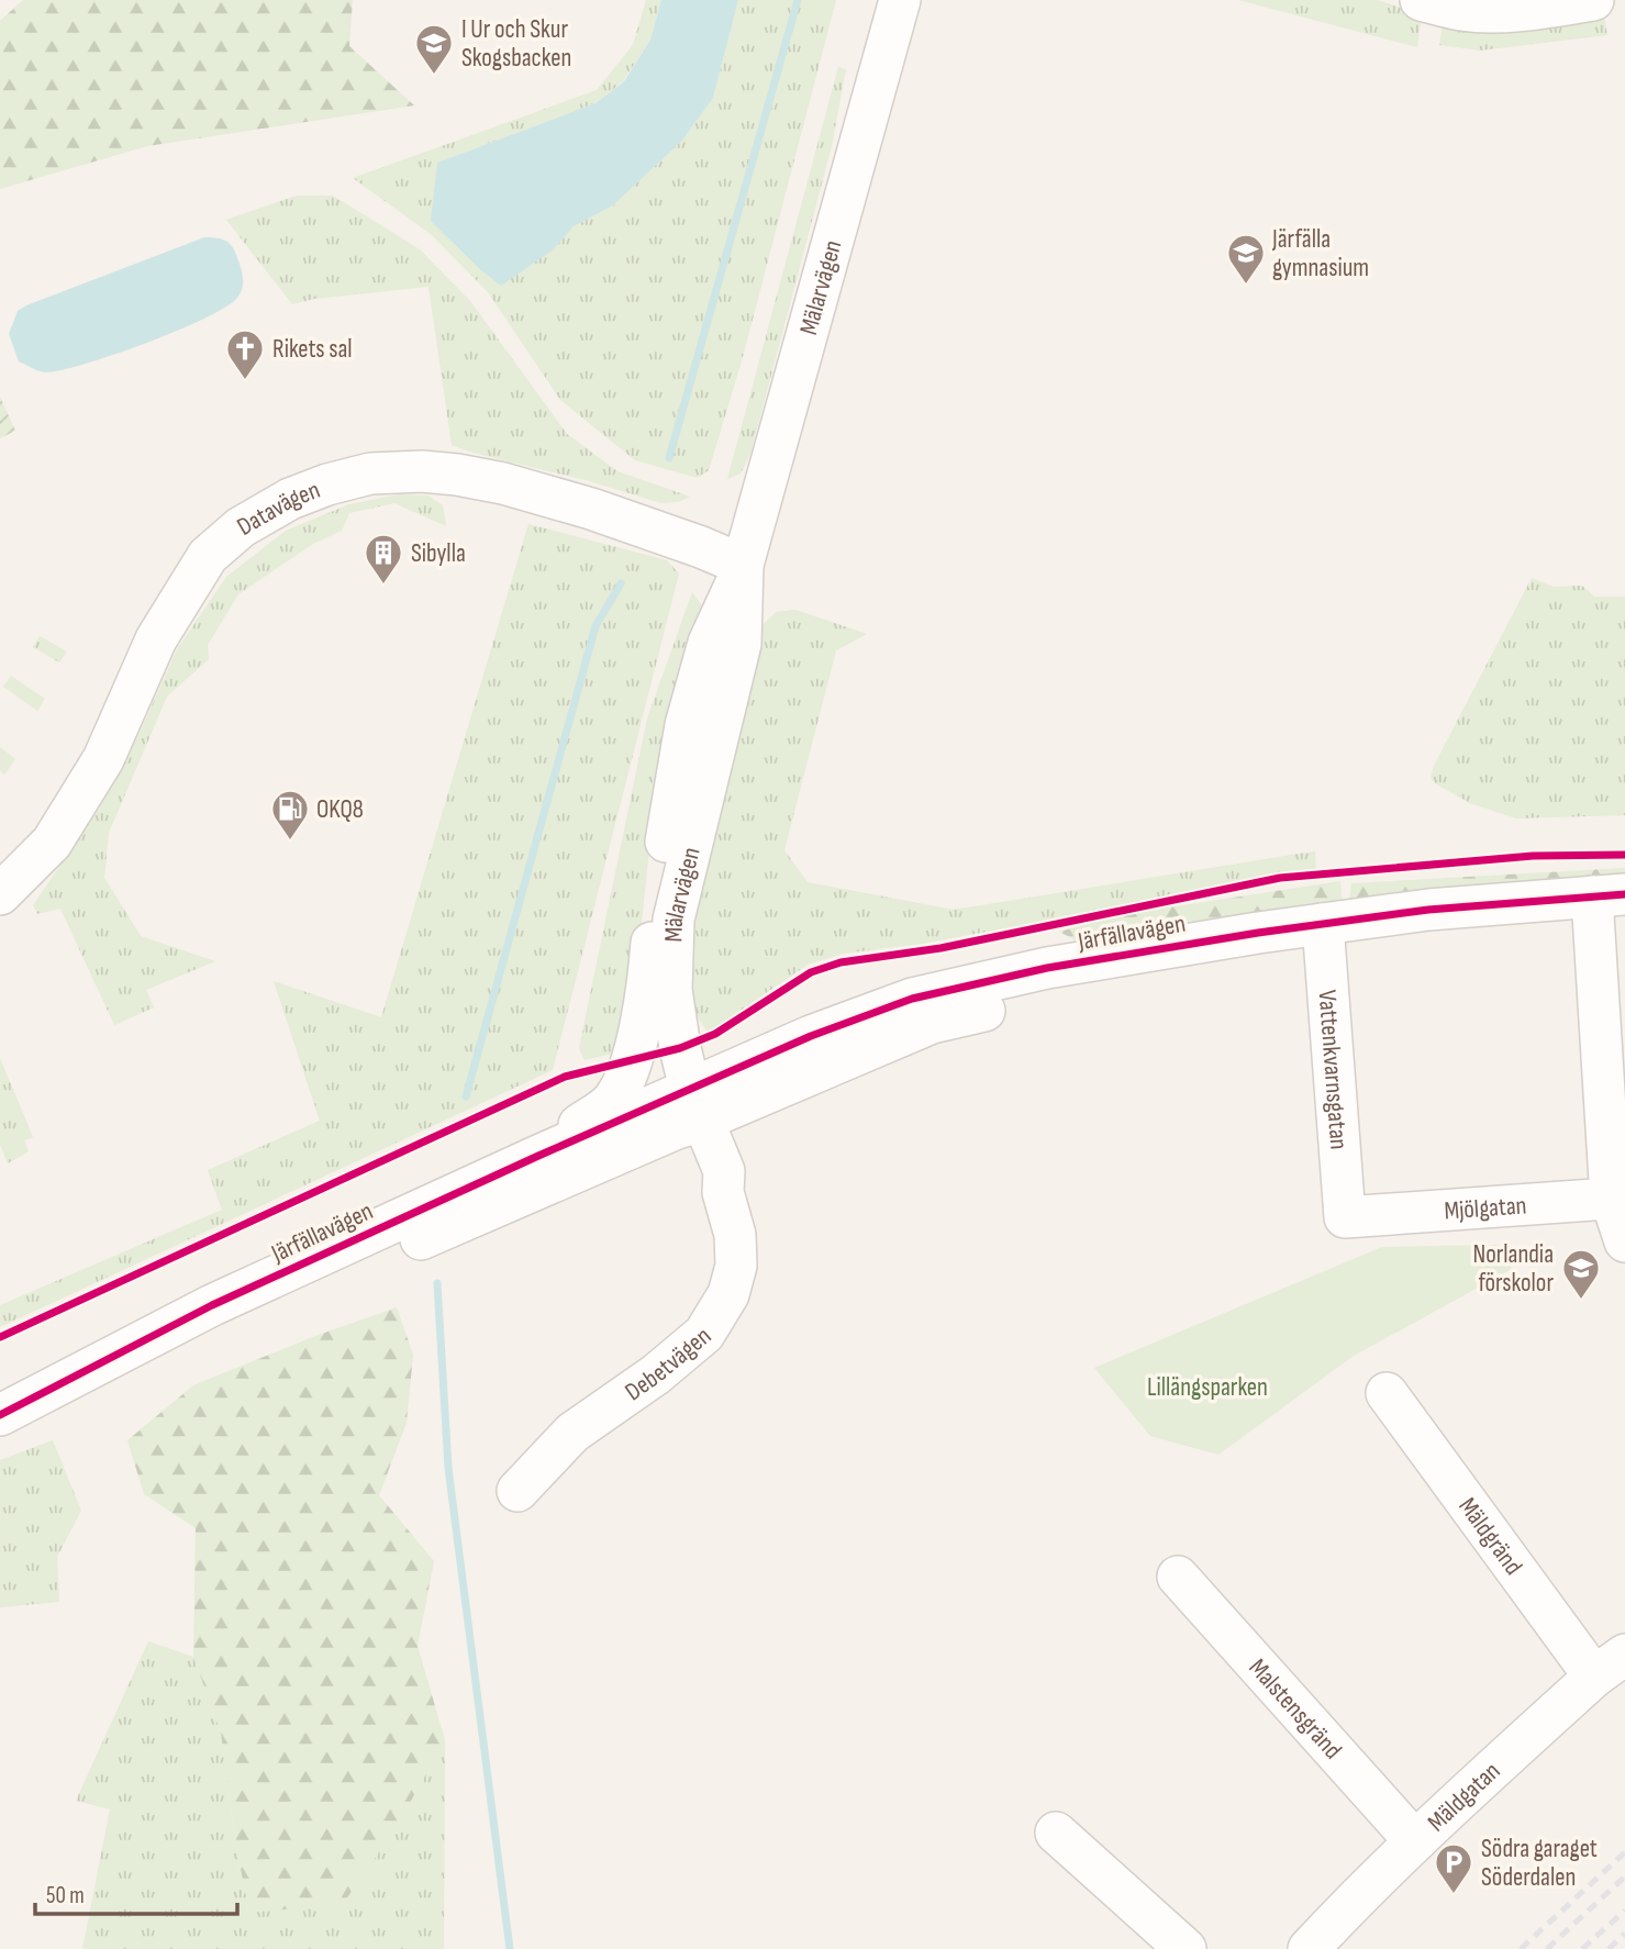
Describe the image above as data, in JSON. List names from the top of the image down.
{
  "streets": {
    "street": [
      "Mälarvägen",
      "Datavägen",
      "Järfällavägen",
      "Vattenkvarnsgatan",
      "Mjölgatan",
      "Debetvägen",
      "Mäldgränd",
      "Malstensgränd",
      "Mäldgatan"
    ]
  },
  "crossings": [
    ["Mälarvägen", "Datavägen"],
    ["Mälarvägen", "Järfällavägen"],
    ["Järfällavägen", "Vattenkvarnsgatan"],
    ["Järfällavägen", "Debetvägen"],
    ["Vattenkvarnsgatan", "Mjölgatan"],
    ["Mäldgränd", "Mäldgatan"],
    ["Malstensgränd", "Mäldgatan"]
  ],
  "parks": ["Lillängsparken"],
  "places": {
    "school or university": ["I Ur och Skur Skogsbacken", "Järfälla gymnasium", "Norlandia förskolor"],
    "church": ["Rikets sal"],
    "building": ["Sibylla"],
    "fuel station": ["OKQ8"],
    "parking": ["Södra garaget Söderdalen"]
  },
  "scale_bar": "50 m"
}
